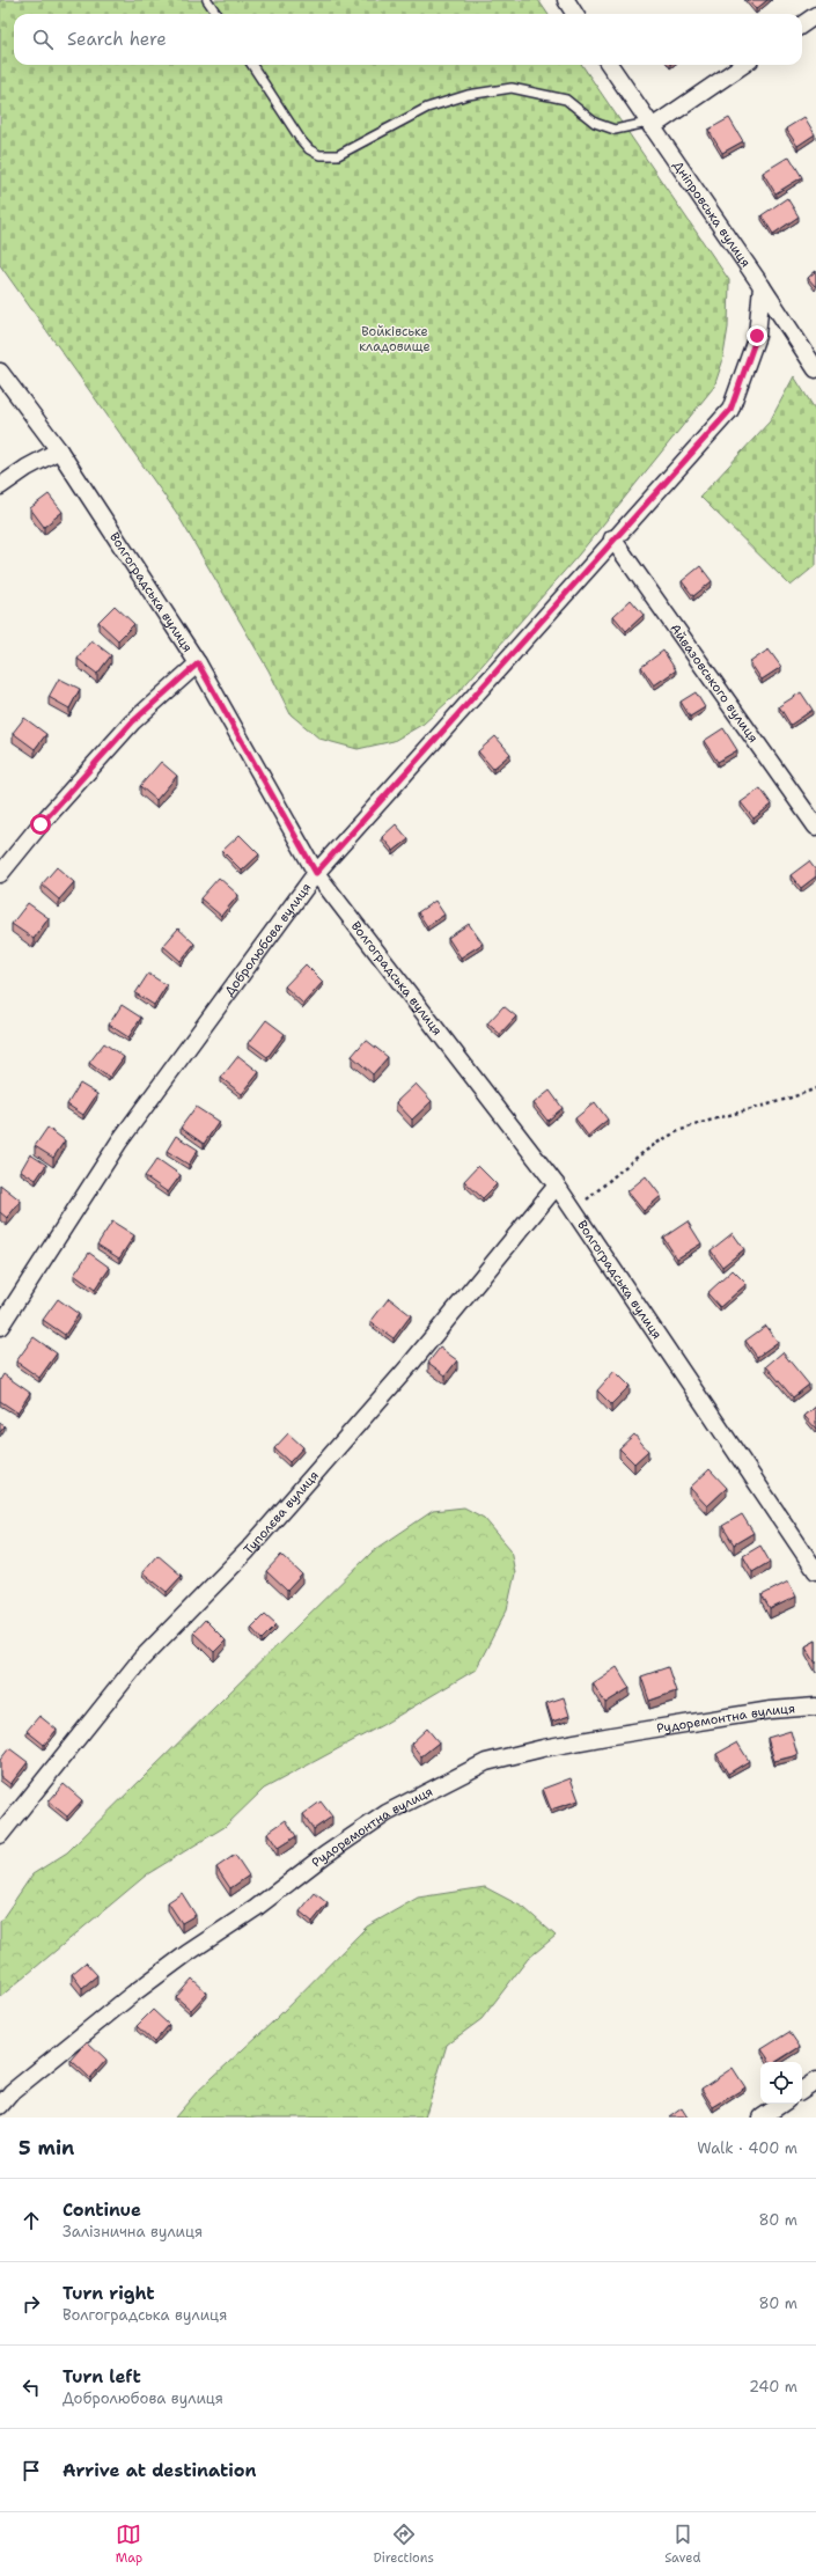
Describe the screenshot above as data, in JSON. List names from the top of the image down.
{
  "streets": {
    "street": [
      "Дніпровська вулиця",
      "Волгоградська вулиця",
      "Айвазовського вулиця",
      "Добролюбова вулиця",
      "Туполєва вулиця",
      "Рудоремонтна вулиця"
    ]
  },
  "crossings": [
    ["Дніпровська вулиця", "Добролюбова вулиця"],
    ["Волгоградська вулиця", "Добролюбова вулиця"],
    ["Волгоградська вулиця", "Туполєва вулиця"],
    ["Айвазовського вулиця", "Добролюбова вулиця"]
  ],
  "parks": ["Войківське кладовище"],
  "page": {
    "search": "Search here",
    "heading": ["5 min", "Walk · 400 m"],
    "list": [
      ["Continue", "Залізнична вулиця", "80 m"],
      ["Turn right", "Волгоградська вулиця", "80 m"],
      ["Turn left", "Добролюбова вулиця", "240 m"],
      "Arrive at destination"
    ],
    "nav": ["Map", "Directions", "Saved"]
  }
}
